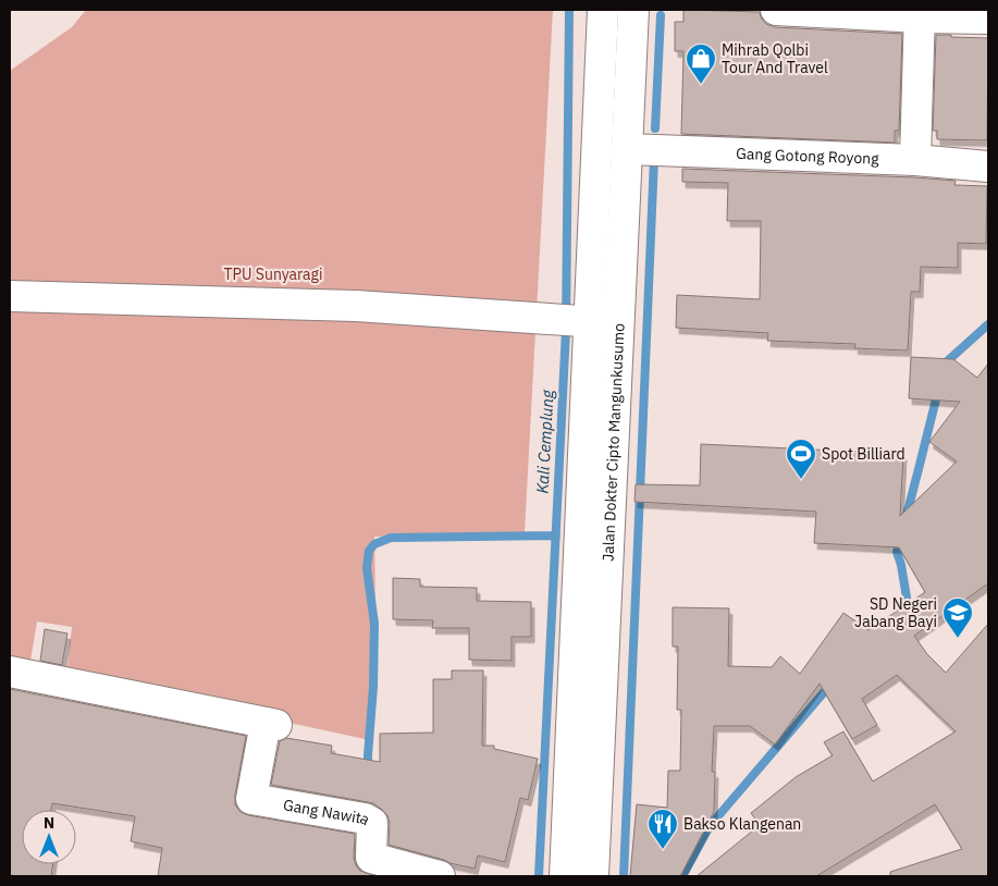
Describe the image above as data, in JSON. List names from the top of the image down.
{
  "streets": {
    "main road": ["Gang Gotong Royong", "Jalan Dokter Cipto Mangunkusumo", "Gang Nawita"]
  },
  "crossings": [
    ["Gang Gotong Royong", "Jalan Dokter Cipto Mangunkusumo"]
  ],
  "water": ["Kali Cemplung"],
  "parks": ["TPU Sunyaragi"],
  "places": {
    "shop": ["Mihrab Qolbi Tour And Travel"],
    "sports": ["Spot Billiard"],
    "school or university": ["SD Negeri Jabang Bayi"],
    "restaurant": ["Bakso Klangenan"]
  },
  "north": "top"
}
